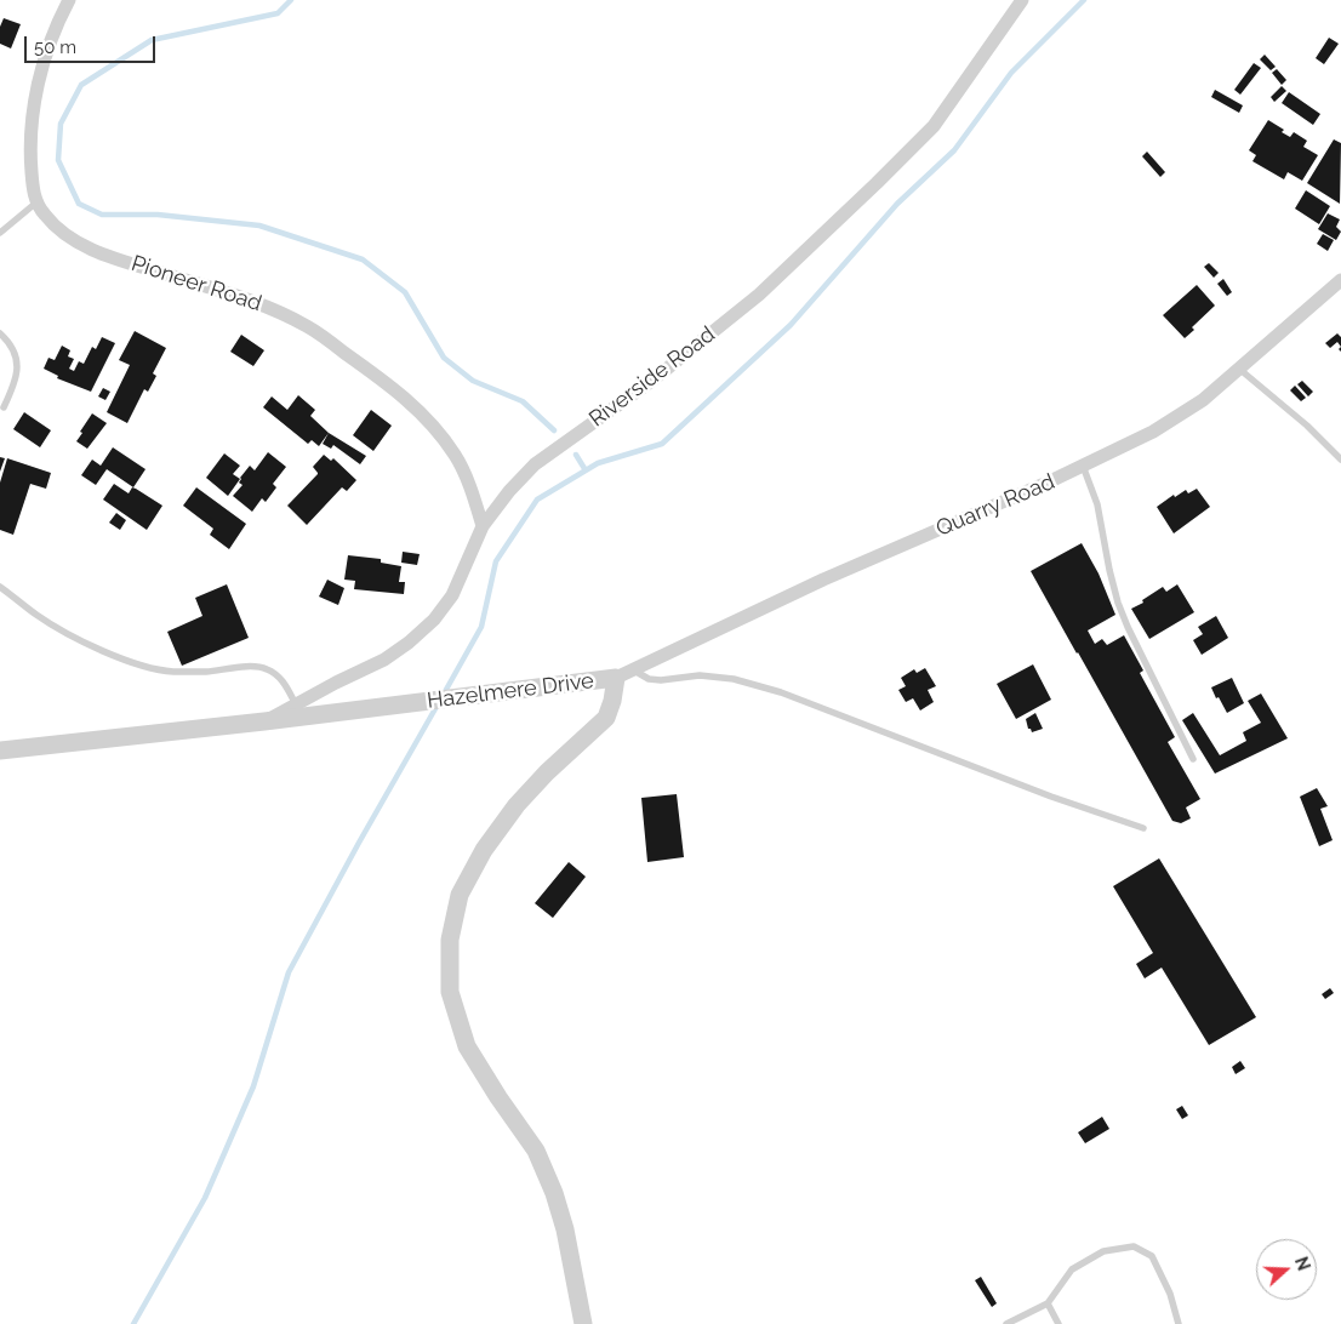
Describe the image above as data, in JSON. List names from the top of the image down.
{
  "streets": {
    "street": [
      "Pioneer Road",
      "Riverside Road",
      "Quarry Road",
      "Hazelmere Drive"
    ]
  },
  "crossings": [
    ["Pioneer Road", "Riverside Road"],
    ["Riverside Road", "Hazelmere Drive"],
    ["Quarry Road", "Hazelmere Drive"]
  ],
  "scale_bar": "50 m",
  "north": "right"
}
